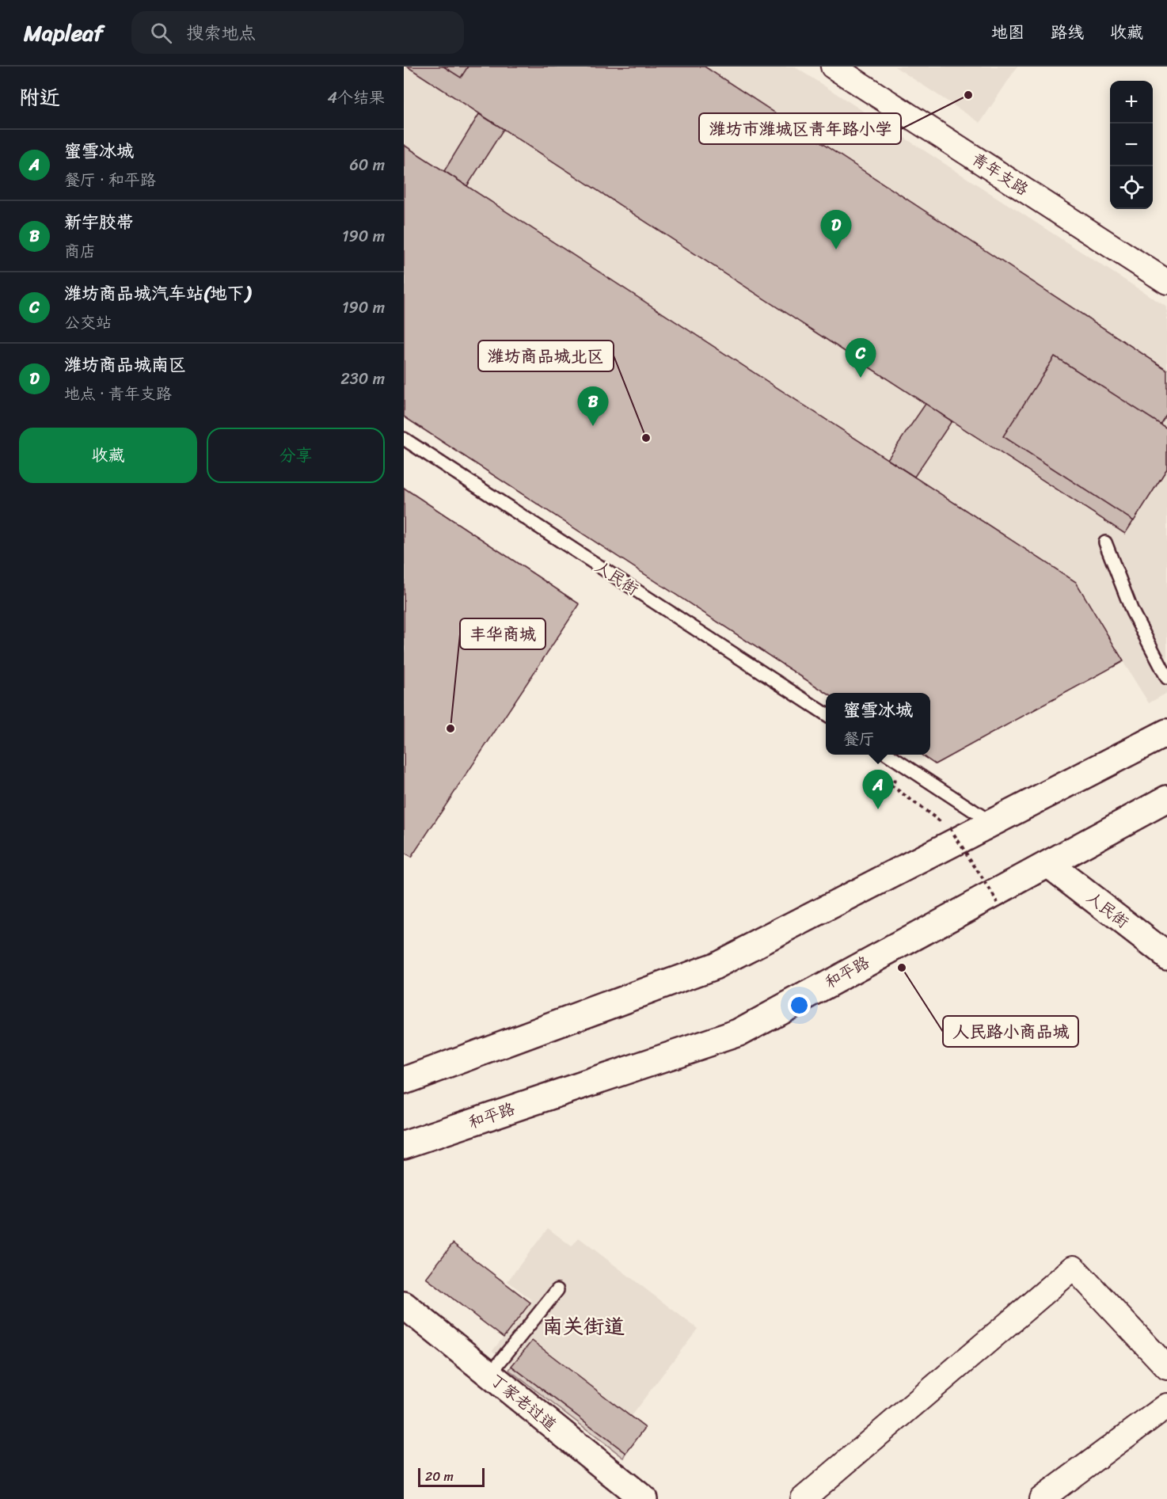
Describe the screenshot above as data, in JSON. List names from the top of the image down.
{
  "streets": {
    "main road": ["人民街", "和平路", "丁家老过道"],
    "street": ["青年支路"]
  },
  "crossings": [
    ["人民街", "和平路"]
  ],
  "districts": ["南关街道"],
  "places": [
    "潍坊市潍城区青年路小学",
    "潍坊商品城北区",
    "丰华商城",
    "人民路小商品城"
  ],
  "scale_bar": "20 m",
  "page": {
    "header": "Mapleaf",
    "search": "搜索地点",
    "nav": ["地图", "路线", "收藏"],
    "heading": ["附近", "4个结果"],
    "map_buttons": ["+", "−"],
    "list": [
      {
        "mark": "A",
        "name": "蜜雪冰城",
        "note": "餐厅 · 和平路",
        "value": "60 m"
      },
      {
        "mark": "B",
        "name": "新宇胶带",
        "note": "商店",
        "value": "190 m"
      },
      {
        "mark": "C",
        "name": "潍坊商品城汽车站(地下)",
        "note": "公交站",
        "value": "190 m"
      },
      {
        "mark": "D",
        "name": "潍坊商品城南区",
        "note": "地点 · 青年支路",
        "value": "230 m"
      }
    ],
    "pins": [
      "D",
      "C",
      "B",
      "A"
    ],
    "buttons": ["收藏", "分享"],
    "popup": ["蜜雪冰城", "餐厅"],
    "scale": "20 m"
  }
}
